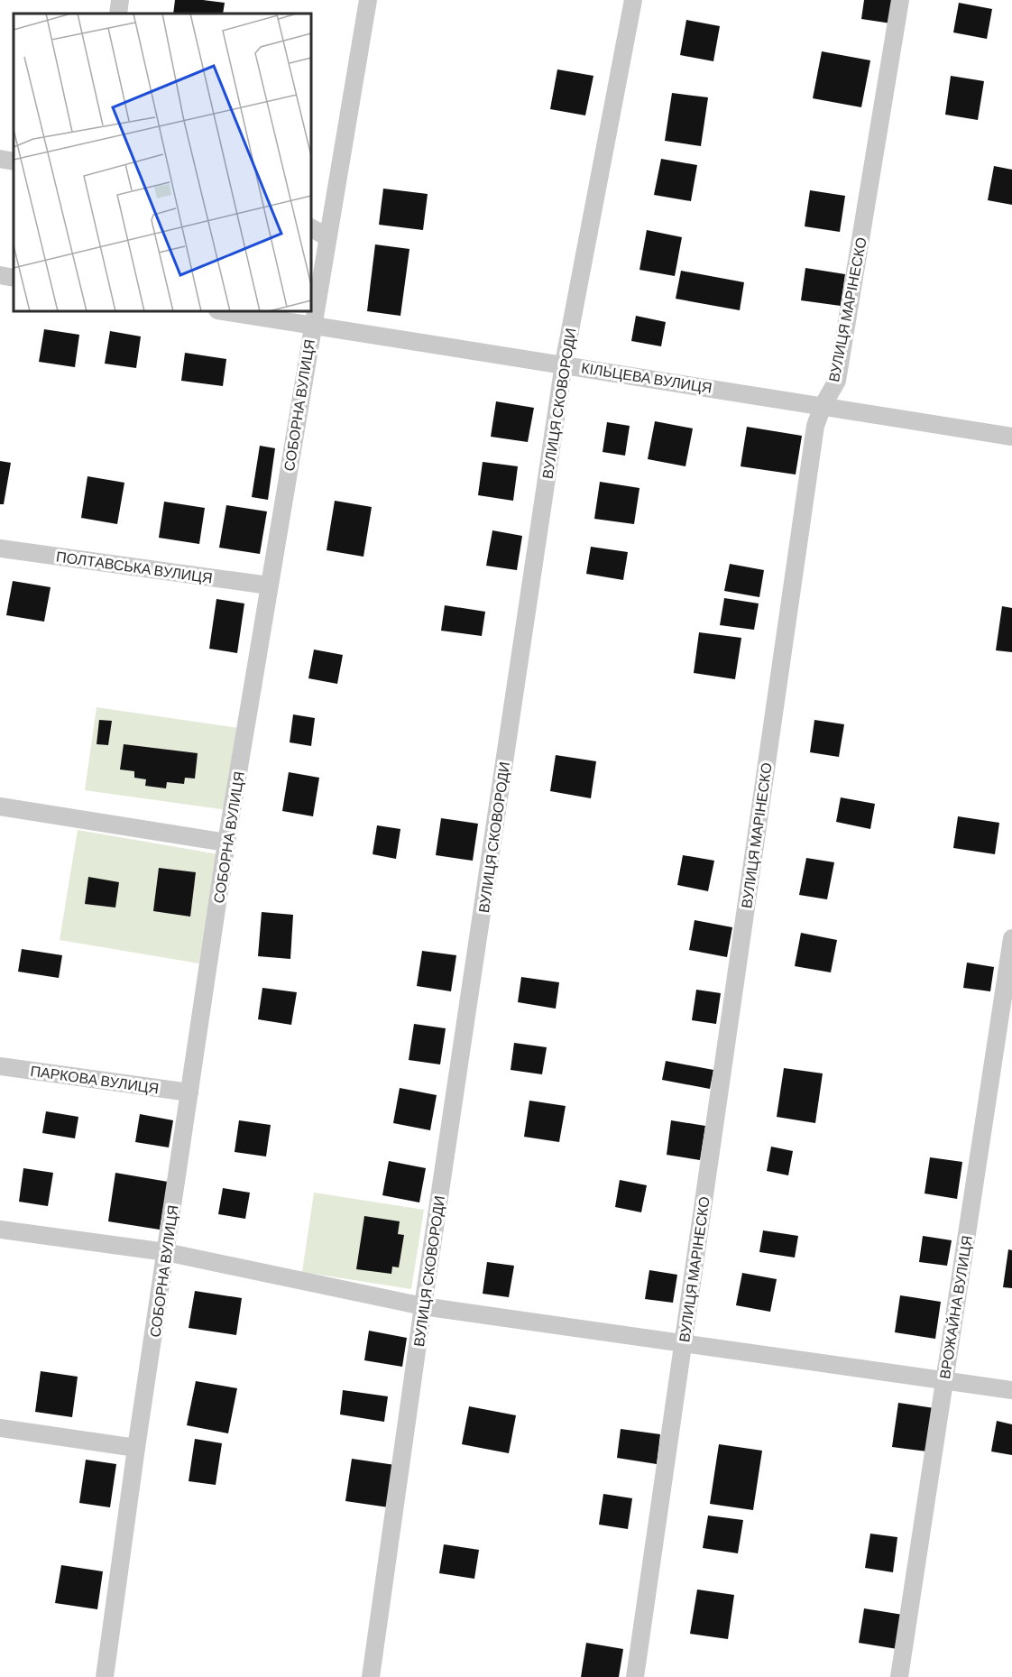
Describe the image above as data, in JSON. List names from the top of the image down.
{
  "streets": {
    "street": [
      "ВУЛИЦЯ МАРІНЕСКО",
      "КІЛЬЦЕВА ВУЛИЦЯ",
      "ВУЛИЦЯ СКОВОРОДИ",
      "СОБОРНА ВУЛИЦЯ",
      "ПОЛТАВСЬКА ВУЛИЦЯ",
      "ПАРКОВА ВУЛИЦЯ",
      "ВРОЖАЙНА ВУЛИЦЯ"
    ]
  },
  "crossings": [
    ["ВУЛИЦЯ МАРІНЕСКО", "КІЛЬЦЕВА ВУЛИЦЯ"],
    ["КІЛЬЦЕВА ВУЛИЦЯ", "ВУЛИЦЯ СКОВОРОДИ"],
    ["КІЛЬЦЕВА ВУЛИЦЯ", "СОБОРНА ВУЛИЦЯ"],
    ["СОБОРНА ВУЛИЦЯ", "ПОЛТАВСЬКА ВУЛИЦЯ"],
    ["СОБОРНА ВУЛИЦЯ", "ПАРКОВА ВУЛИЦЯ"]
  ]
}
